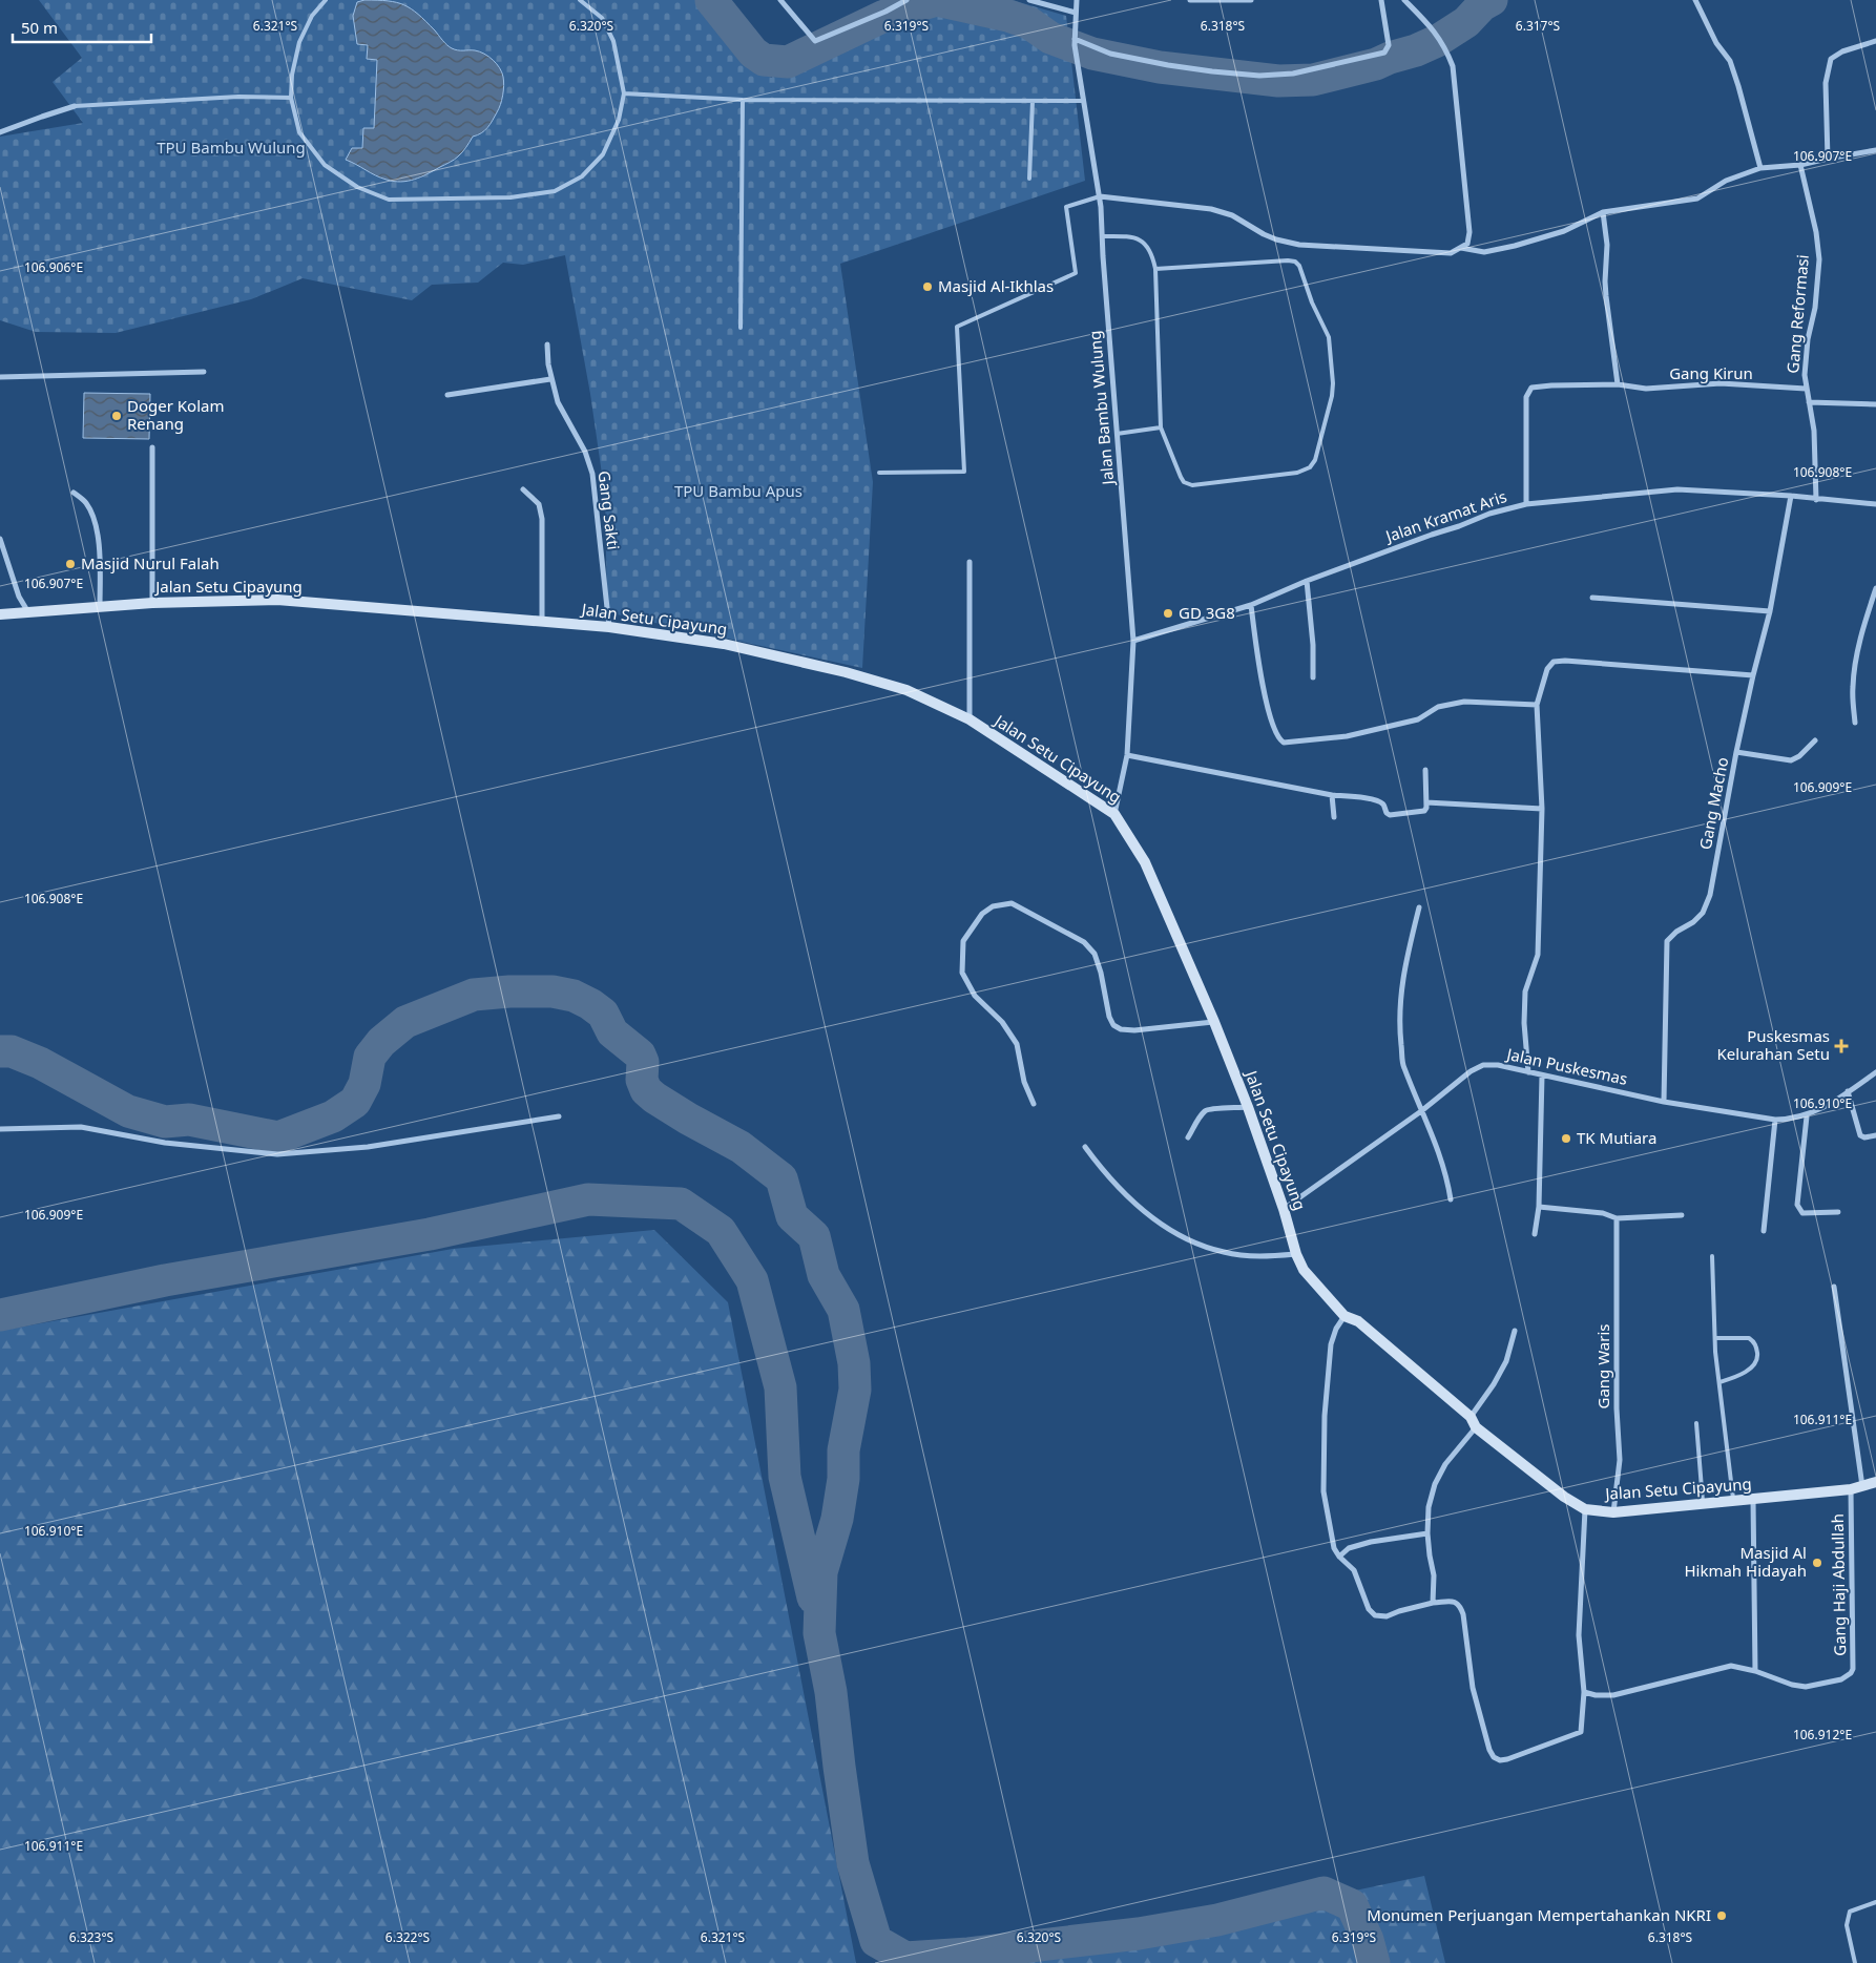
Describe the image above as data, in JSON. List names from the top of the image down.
{
  "streets": {
    "street": [
      "Gang Reformasi",
      "Gang Kirun",
      "Jalan Bambu Wulung",
      "Gang Sakti",
      "Jalan Kramat Aris",
      "Jalan Setu Cipayung",
      "Gang Macho",
      "Jalan Puskesmas",
      "Gang Waris",
      "Gang Haji Abdullah"
    ]
  },
  "crossings": [
    ["Gang Reformasi", "Gang Kirun"],
    ["Gang Reformasi", "Jalan Kramat Aris"],
    ["Gang Kirun", "Jalan Kramat Aris"],
    ["Jalan Bambu Wulung", "Jalan Kramat Aris"],
    ["Jalan Bambu Wulung", "Jalan Setu Cipayung"],
    ["Gang Sakti", "Jalan Setu Cipayung"],
    ["Jalan Kramat Aris", "Gang Macho"],
    ["Jalan Setu Cipayung", "Jalan Puskesmas"],
    ["Jalan Setu Cipayung", "Gang Waris"],
    ["Jalan Setu Cipayung", "Gang Haji Abdullah"],
    ["Gang Macho", "Jalan Puskesmas"]
  ],
  "parks": ["TPU Bambu Wulung", "TPU Bambu Apus"],
  "places": {
    "other": [
      "Masjid Al-Ikhlas",
      "Doger Kolam Renang",
      "Masjid Nurul Falah",
      "GD 3G8",
      "TK Mutiara",
      "Masjid Al Hikmah Hidayah",
      "Monumen Perjuangan Mempertahankan NKRI"
    ],
    "health": ["Puskesmas Kelurahan Setu"]
  },
  "scale_bar": "50 m",
  "coordinates": [
    "6.321°S",
    "6.320°S",
    "6.319°S",
    "6.318°S",
    "6.317°S",
    "106.907°E",
    "106.906°E",
    "106.908°E",
    "106.909°E",
    "106.910°E",
    "106.911°E",
    "106.912°E",
    "6.323°S",
    "6.322°S"
  ]
}
